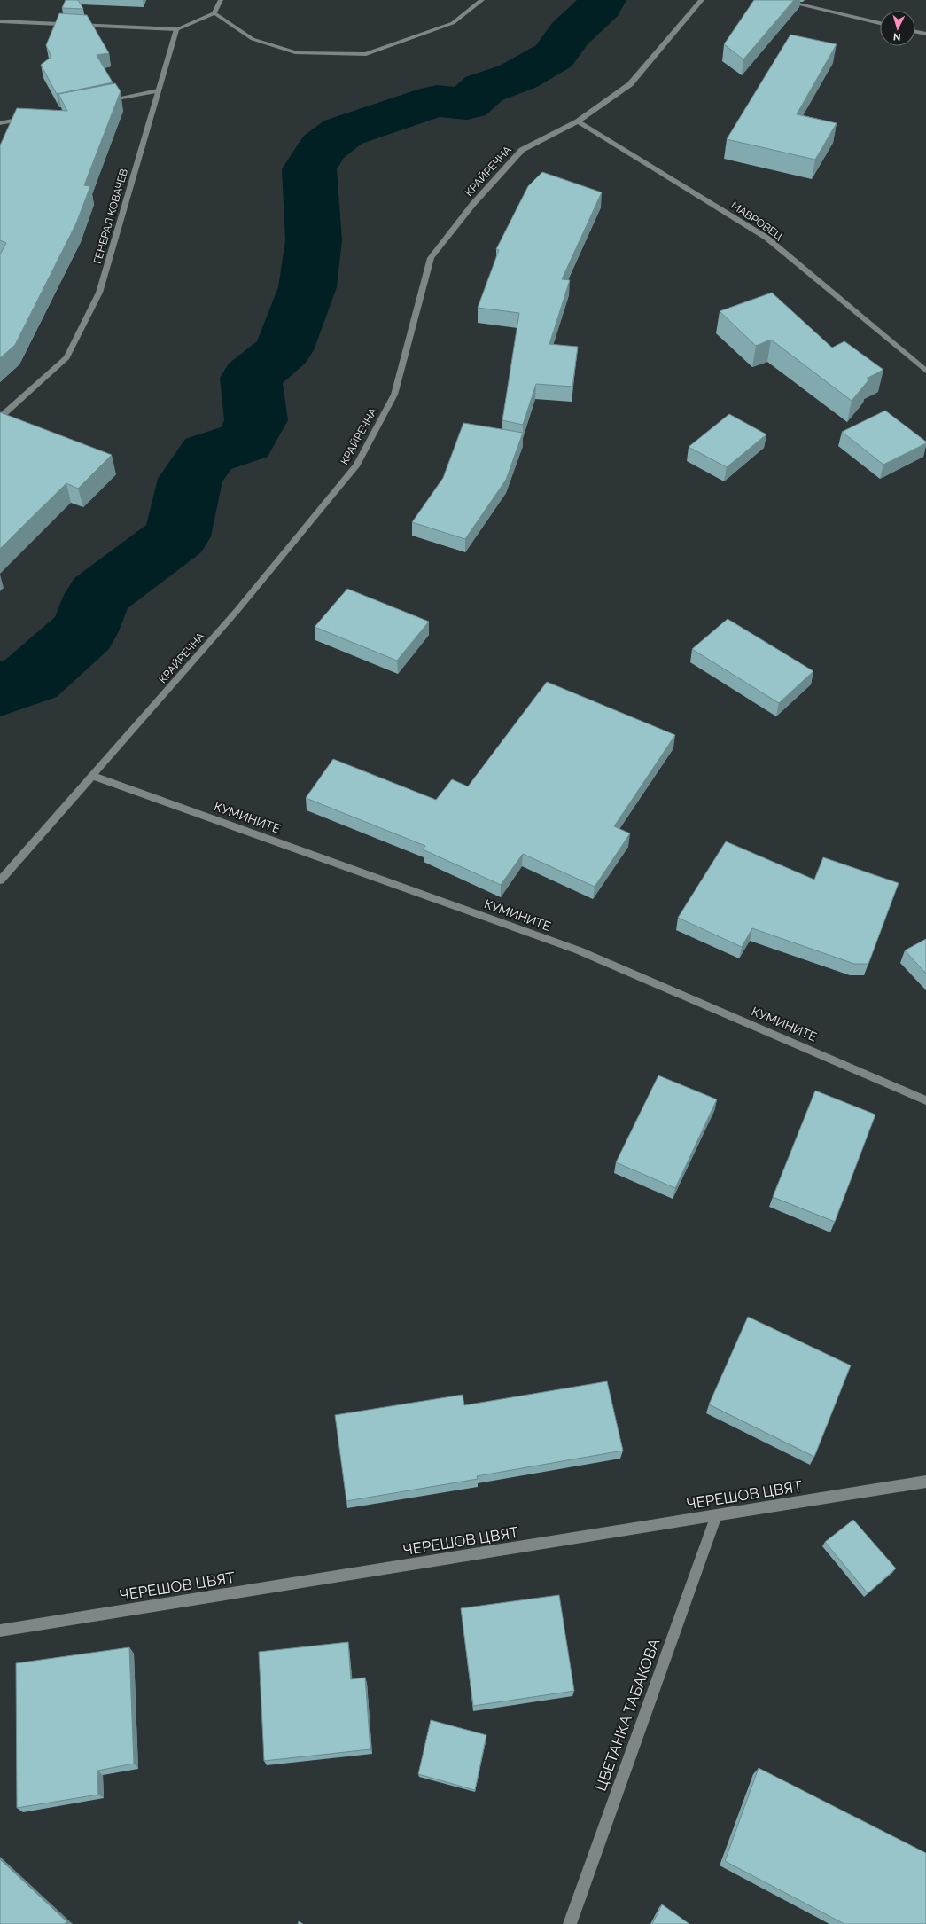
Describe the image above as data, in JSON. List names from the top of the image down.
{
  "streets": {
    "street": [
      "КРАЙРЕЧНА",
      "ГЕНЕРАЛ КОВАЧЕВ",
      "МАВРОВЕЦ",
      "КУМИНИТЕ",
      "ЧЕРЕШОВ ЦВЯТ",
      "ЦВЕТАНКА ТАБАКОВА"
    ]
  },
  "crossings": [
    ["КРАЙРЕЧНА", "МАВРОВЕЦ"],
    ["КРАЙРЕЧНА", "КУМИНИТЕ"],
    ["ЧЕРЕШОВ ЦВЯТ", "ЦВЕТАНКА ТАБАКОВА"]
  ],
  "north": "bottom"
}
